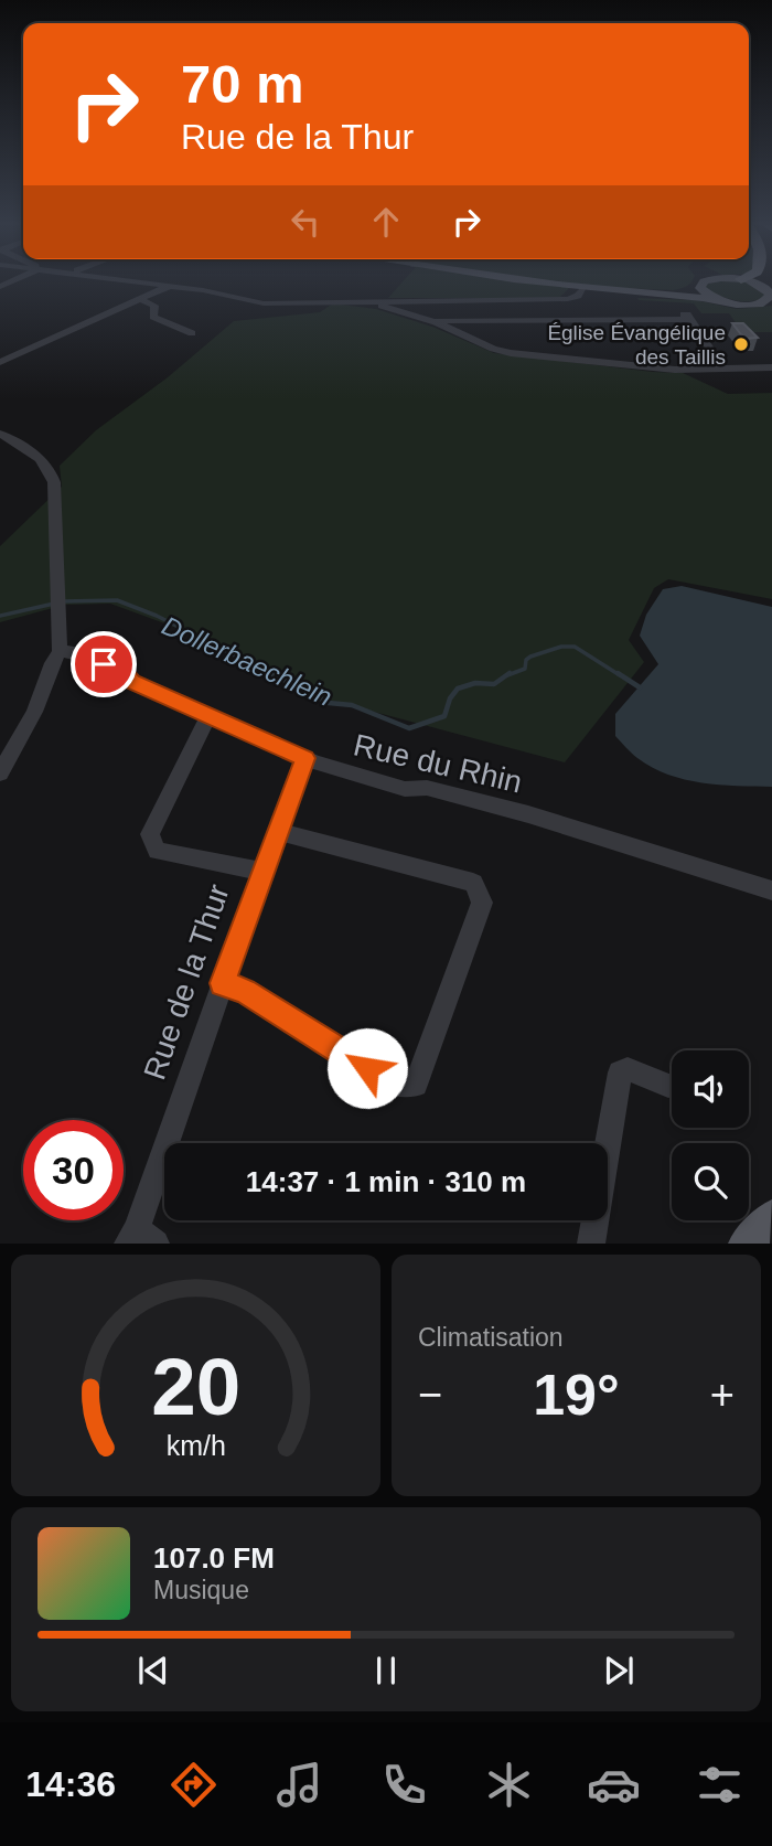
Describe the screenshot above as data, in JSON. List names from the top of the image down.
{
  "streets": {
    "street": ["Rue du Rhin", "Rue de la Thur"]
  },
  "crossings": [
    ["Rue du Rhin", "Rue de la Thur"]
  ],
  "water": ["Dollerbaechlein"],
  "places": ["Église Évangélique des Taillis"],
  "page": {
    "turn": ["70 m", "Rue de la Thur"],
    "limit": "30",
    "trip": "14:37 · 1 min · 310 m",
    "tile": "Climatisation",
    "heat": ["−", "19°", "+"],
    "song": ["107.0 FM", "Musique"],
    "tabs": "14:36",
    "gauge": ["20", "km/h"]
  }
}
